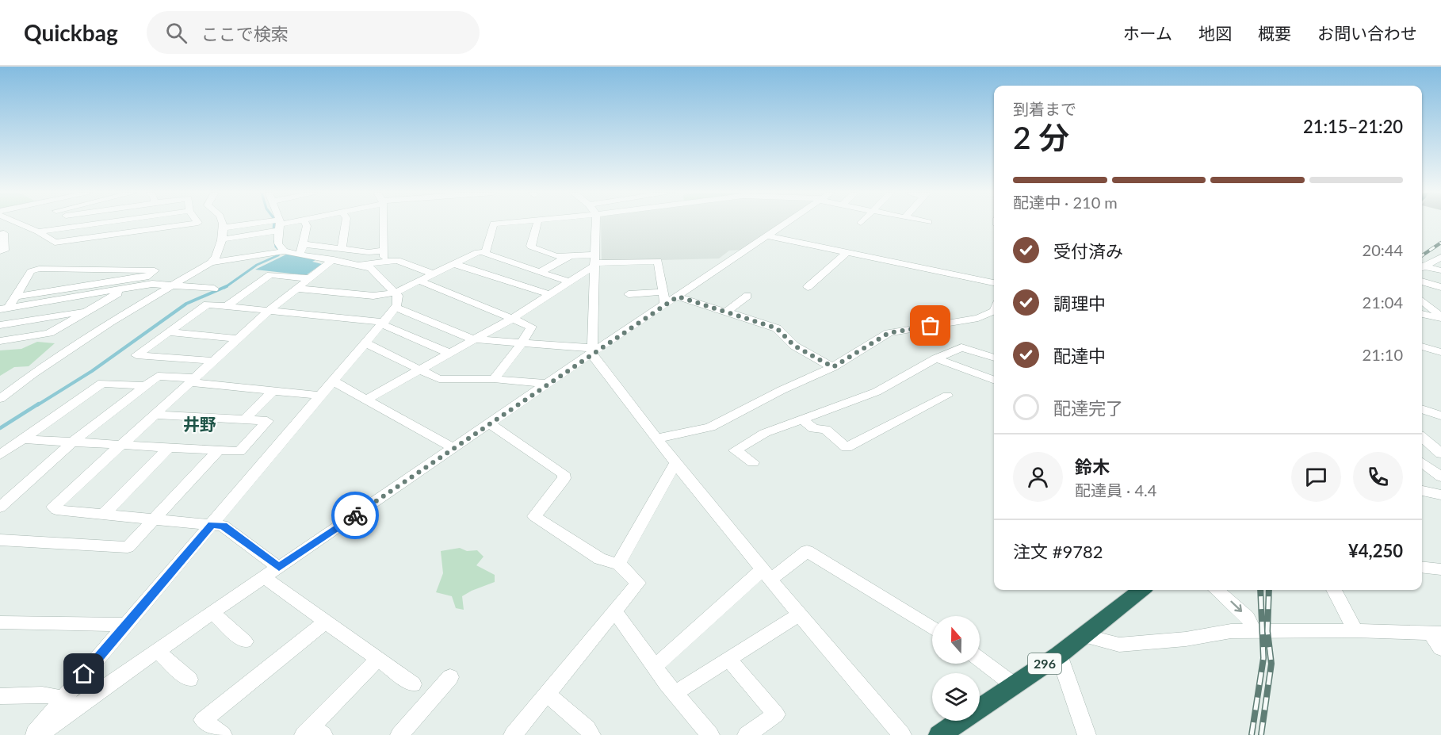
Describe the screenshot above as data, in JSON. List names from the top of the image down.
{
  "streets": {
    "highway": ["296"]
  },
  "districts": ["井野"],
  "north": "top",
  "page": {
    "header": "Quickbag",
    "search": "ここで検索",
    "nav": [
      "ホーム",
      "地図",
      "概要",
      "お問い合わせ"
    ],
    "heading": ["2 分", "到着まで", "21:15–21:20"],
    "panel": [
      "鈴木",
      "配達員 · 4.4",
      "注文 #9782",
      "¥4,250"
    ],
    "bar": "配達中 · 210 m",
    "list": [
      ["受付済み", "20:44"],
      ["調理中", "21:04"],
      ["配達中", "21:10"],
      "配達完了"
    ]
  }
}
